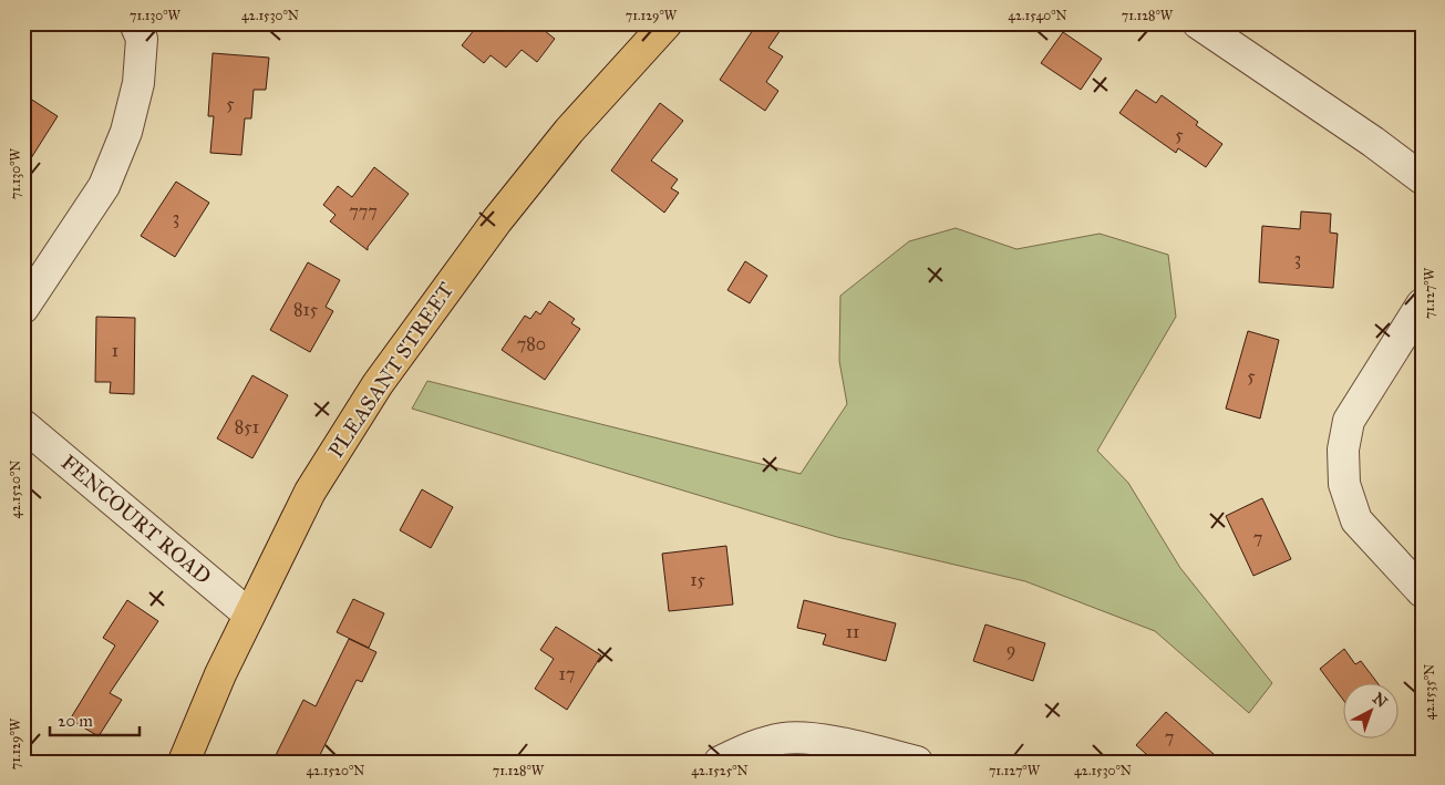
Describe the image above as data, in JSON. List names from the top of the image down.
{
  "streets": {
    "main road": ["PLEASANT STREET"],
    "street": ["FENCOURT ROAD"]
  },
  "crossings": [
    ["PLEASANT STREET", "FENCOURT ROAD"]
  ],
  "house_numbers": [
    "5",
    "5",
    "777",
    "3",
    "3",
    "815",
    "780",
    "1",
    "5",
    "851",
    "7",
    "15",
    "11",
    "9",
    "17",
    "7"
  ],
  "scale_bar": "20 m",
  "north": "top right",
  "coordinates": [
    "71.130°W",
    "42.1530°N",
    "71.129°W",
    "42.1540°N",
    "71.128°W",
    "71.127°W",
    "42.1520°N",
    "42.1535°N",
    "42.1525°N"
  ]
}
